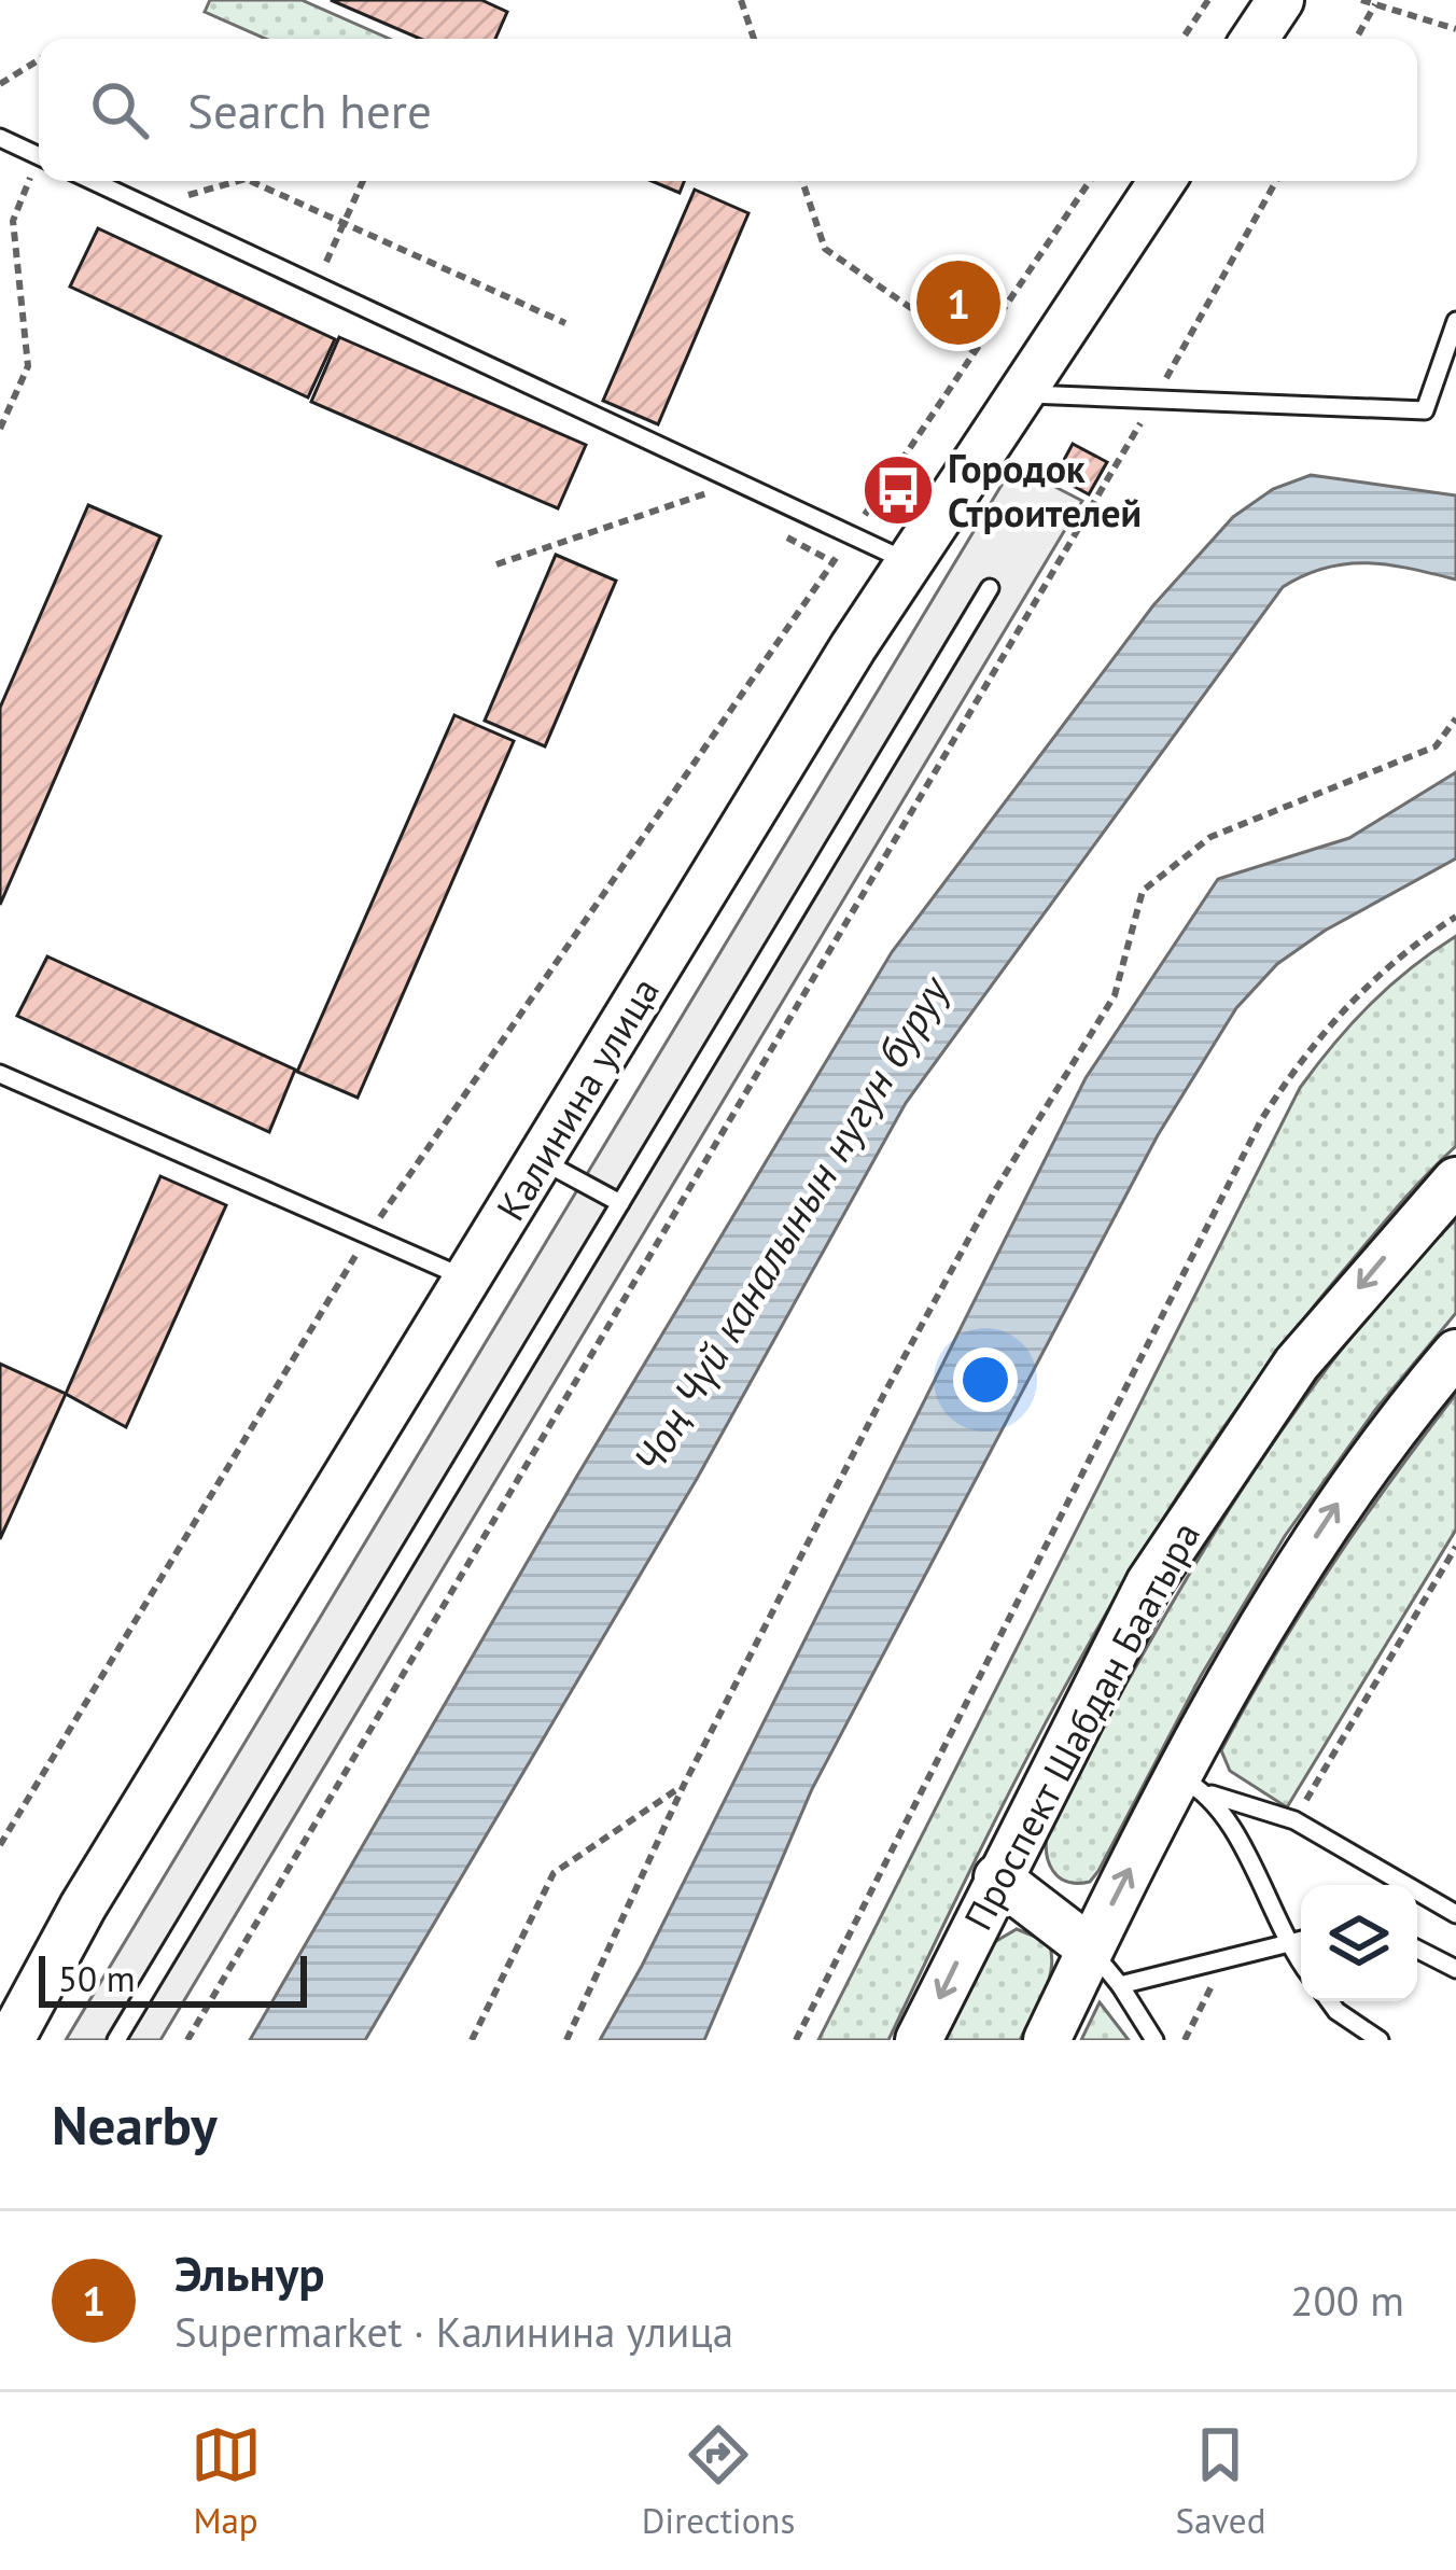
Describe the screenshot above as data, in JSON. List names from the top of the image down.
{
  "streets": {
    "main road": ["Калинина улица", "Проспект Шабдан Баатыра"]
  },
  "water": ["Чоң Чүй каналынын нугун буруу"],
  "places": {
    "bus stop": ["Городок Строителей"]
  },
  "scale_bar": "50 m",
  "page": {
    "search": "Search here",
    "pins": "1",
    "scale": "50 m",
    "heading": "Nearby",
    "list": [
      {
        "mark": "1",
        "name": "Эльнур",
        "note": "Supermarket · Калинина улица",
        "value": "200 m"
      }
    ],
    "nav": ["Map", "Directions", "Saved"]
  }
}
